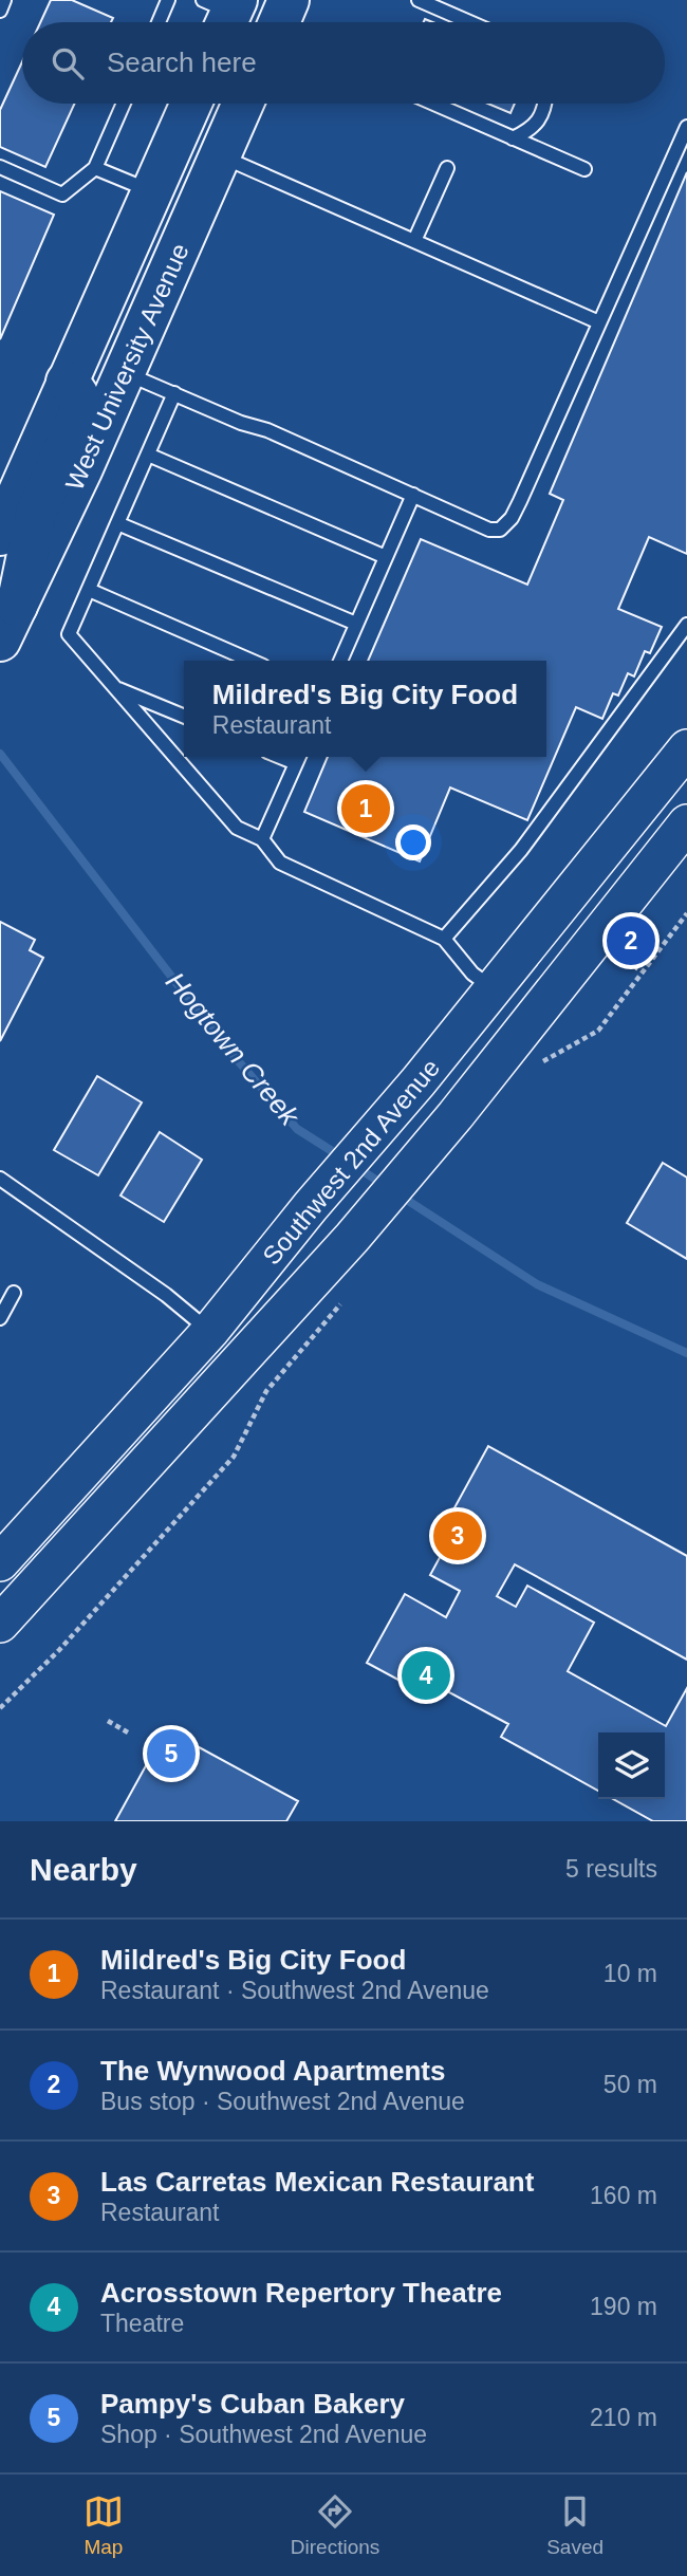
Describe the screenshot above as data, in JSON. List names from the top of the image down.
{
  "streets": {
    "main road": ["West University Avenue", "Southwest 2nd Avenue"]
  },
  "water": ["Hogtown Creek"],
  "page": {
    "search": "Search here",
    "popup": ["Mildred's Big City Food", "Restaurant"],
    "pins": [
      "1",
      "2",
      "3",
      "4",
      "5"
    ],
    "heading": ["Nearby", "5 results"],
    "list": [
      {
        "mark": "1",
        "name": "Mildred's Big City Food",
        "note": "Restaurant · Southwest 2nd Avenue",
        "value": "10 m"
      },
      {
        "mark": "2",
        "name": "The Wynwood Apartments",
        "note": "Bus stop · Southwest 2nd Avenue",
        "value": "50 m"
      },
      {
        "mark": "3",
        "name": "Las Carretas Mexican Restaurant",
        "note": "Restaurant",
        "value": "160 m"
      },
      {
        "mark": "4",
        "name": "Acrosstown Repertory Theatre",
        "note": "Theatre",
        "value": "190 m"
      },
      {
        "mark": "5",
        "name": "Pampy's Cuban Bakery",
        "note": "Shop · Southwest 2nd Avenue",
        "value": "210 m"
      }
    ],
    "nav": ["Map", "Directions", "Saved"]
  }
}
